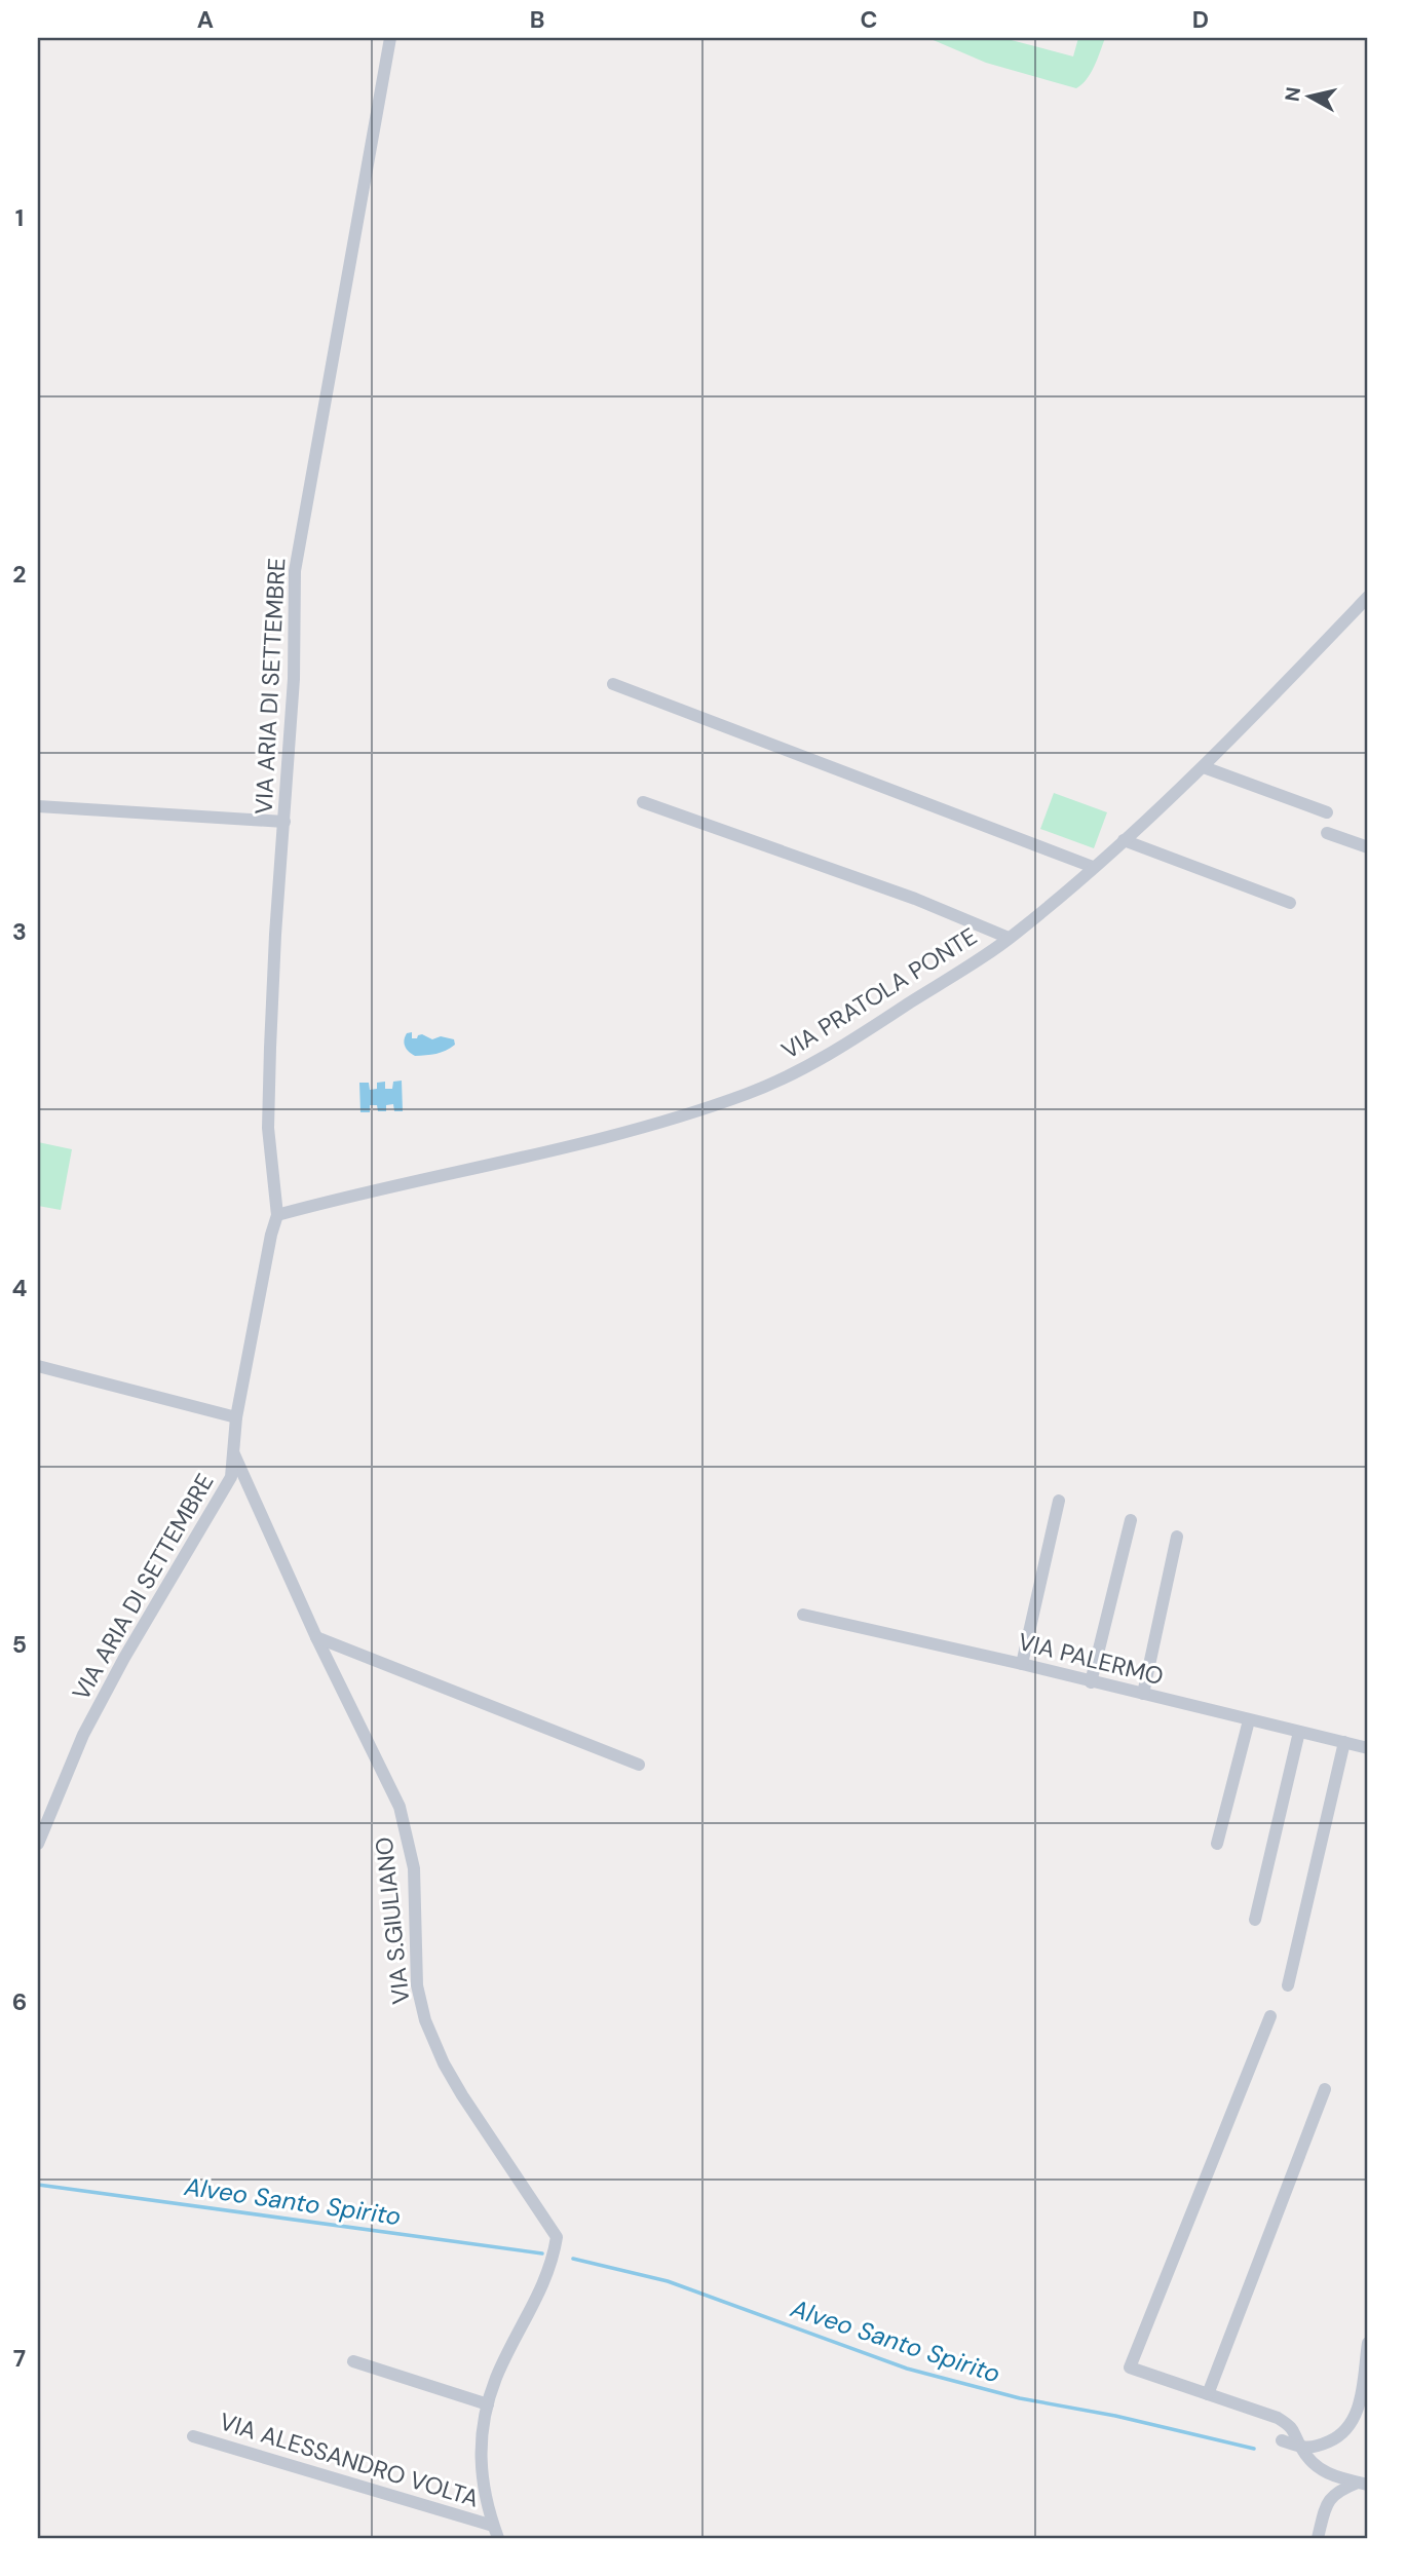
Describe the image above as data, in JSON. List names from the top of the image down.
{
  "streets": {
    "street": [
      "VIA ARIA DI SETTEMBRE",
      "VIA PRATOLA PONTE",
      "VIA PALERMO",
      "VIA S.GIULIANO",
      "VIA ALESSANDRO VOLTA"
    ]
  },
  "crossings": [
    ["VIA ARIA DI SETTEMBRE", "VIA PRATOLA PONTE"],
    ["VIA ARIA DI SETTEMBRE", "VIA S.GIULIANO"],
    ["VIA S.GIULIANO", "VIA ALESSANDRO VOLTA"]
  ],
  "water": ["Alveo Santo Spirito"],
  "north": "left",
  "grid": {
    "columns": [
      "A",
      "B",
      "C",
      "D"
    ],
    "rows": [
      "1",
      "2",
      "3",
      "4",
      "5",
      "6",
      "7"
    ]
  }
}
